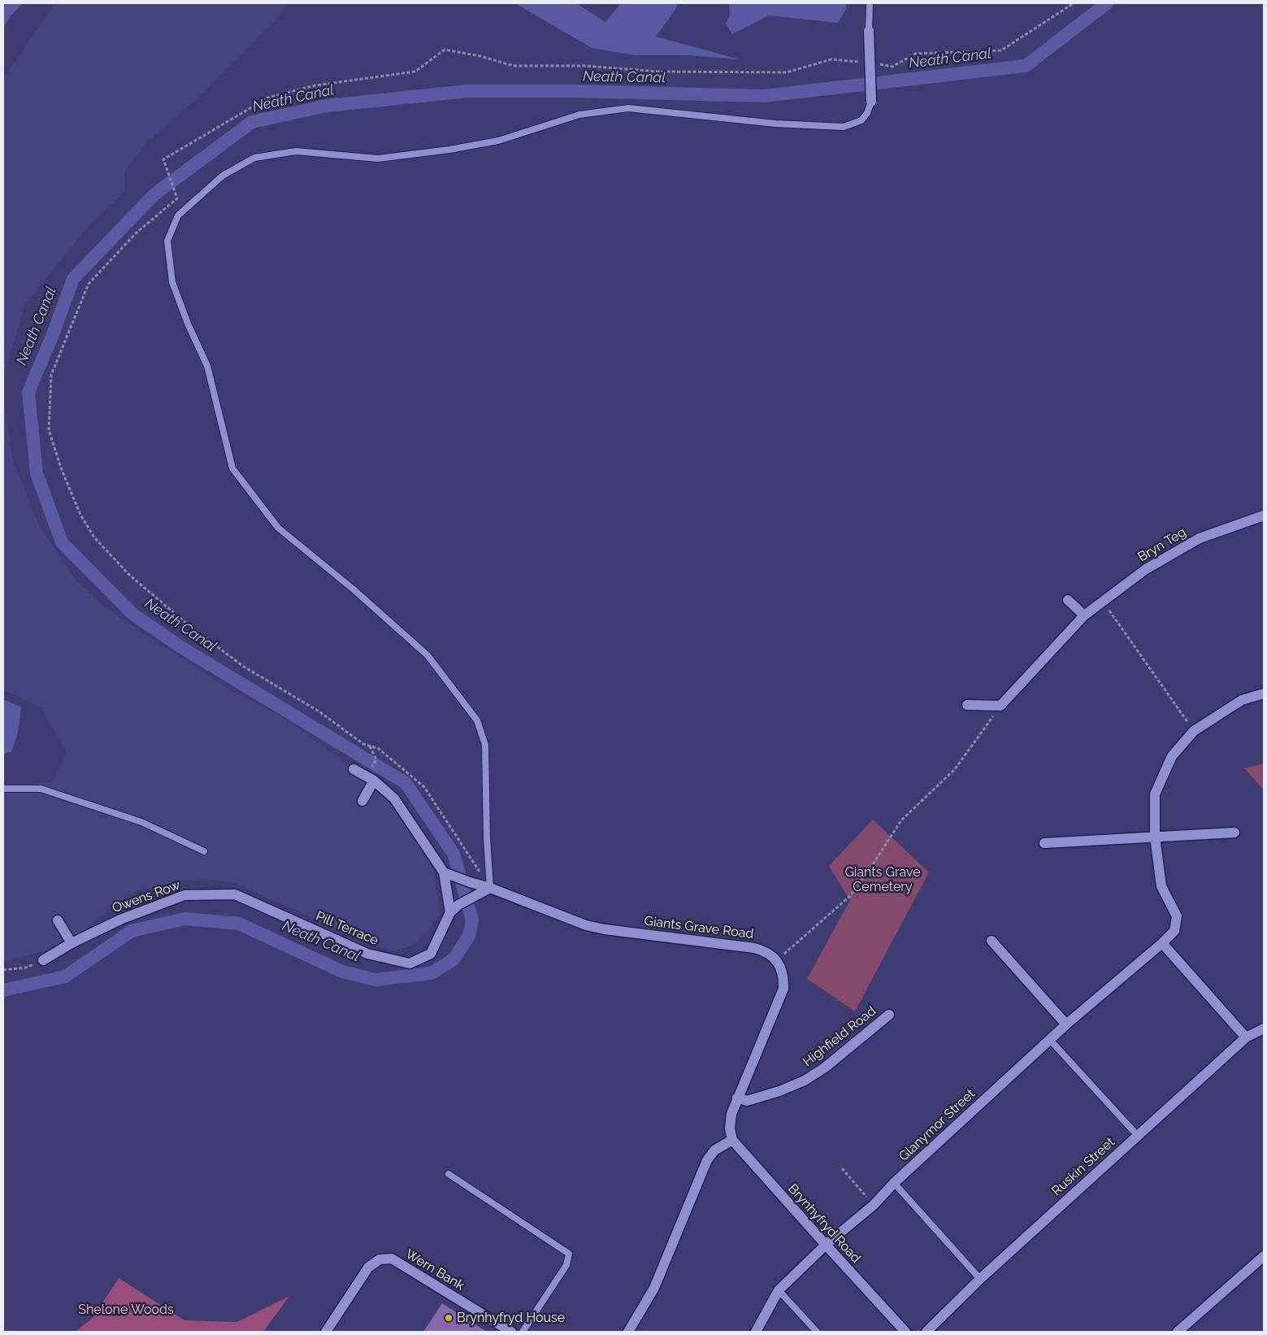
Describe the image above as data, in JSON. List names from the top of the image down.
{
  "streets": {
    "street": [
      "Bryn Teg",
      "Owens Row",
      "Giants Grave Road",
      "Pill Terrace",
      "Highfield Road",
      "Glanymor Street",
      "Ruskin Street",
      "Brynhyfryd Road",
      "Wern Bank"
    ]
  },
  "crossings": [
    ["Owens Row", "Pill Terrace"],
    ["Highfield Road", "Brynhyfryd Road"],
    ["Glanymor Street", "Brynhyfryd Road"]
  ],
  "water": ["Neath Canal"],
  "parks": ["Giants Grave Cemetery", "Shelone Woods"],
  "places": ["Brynhyfryd House"]
}
